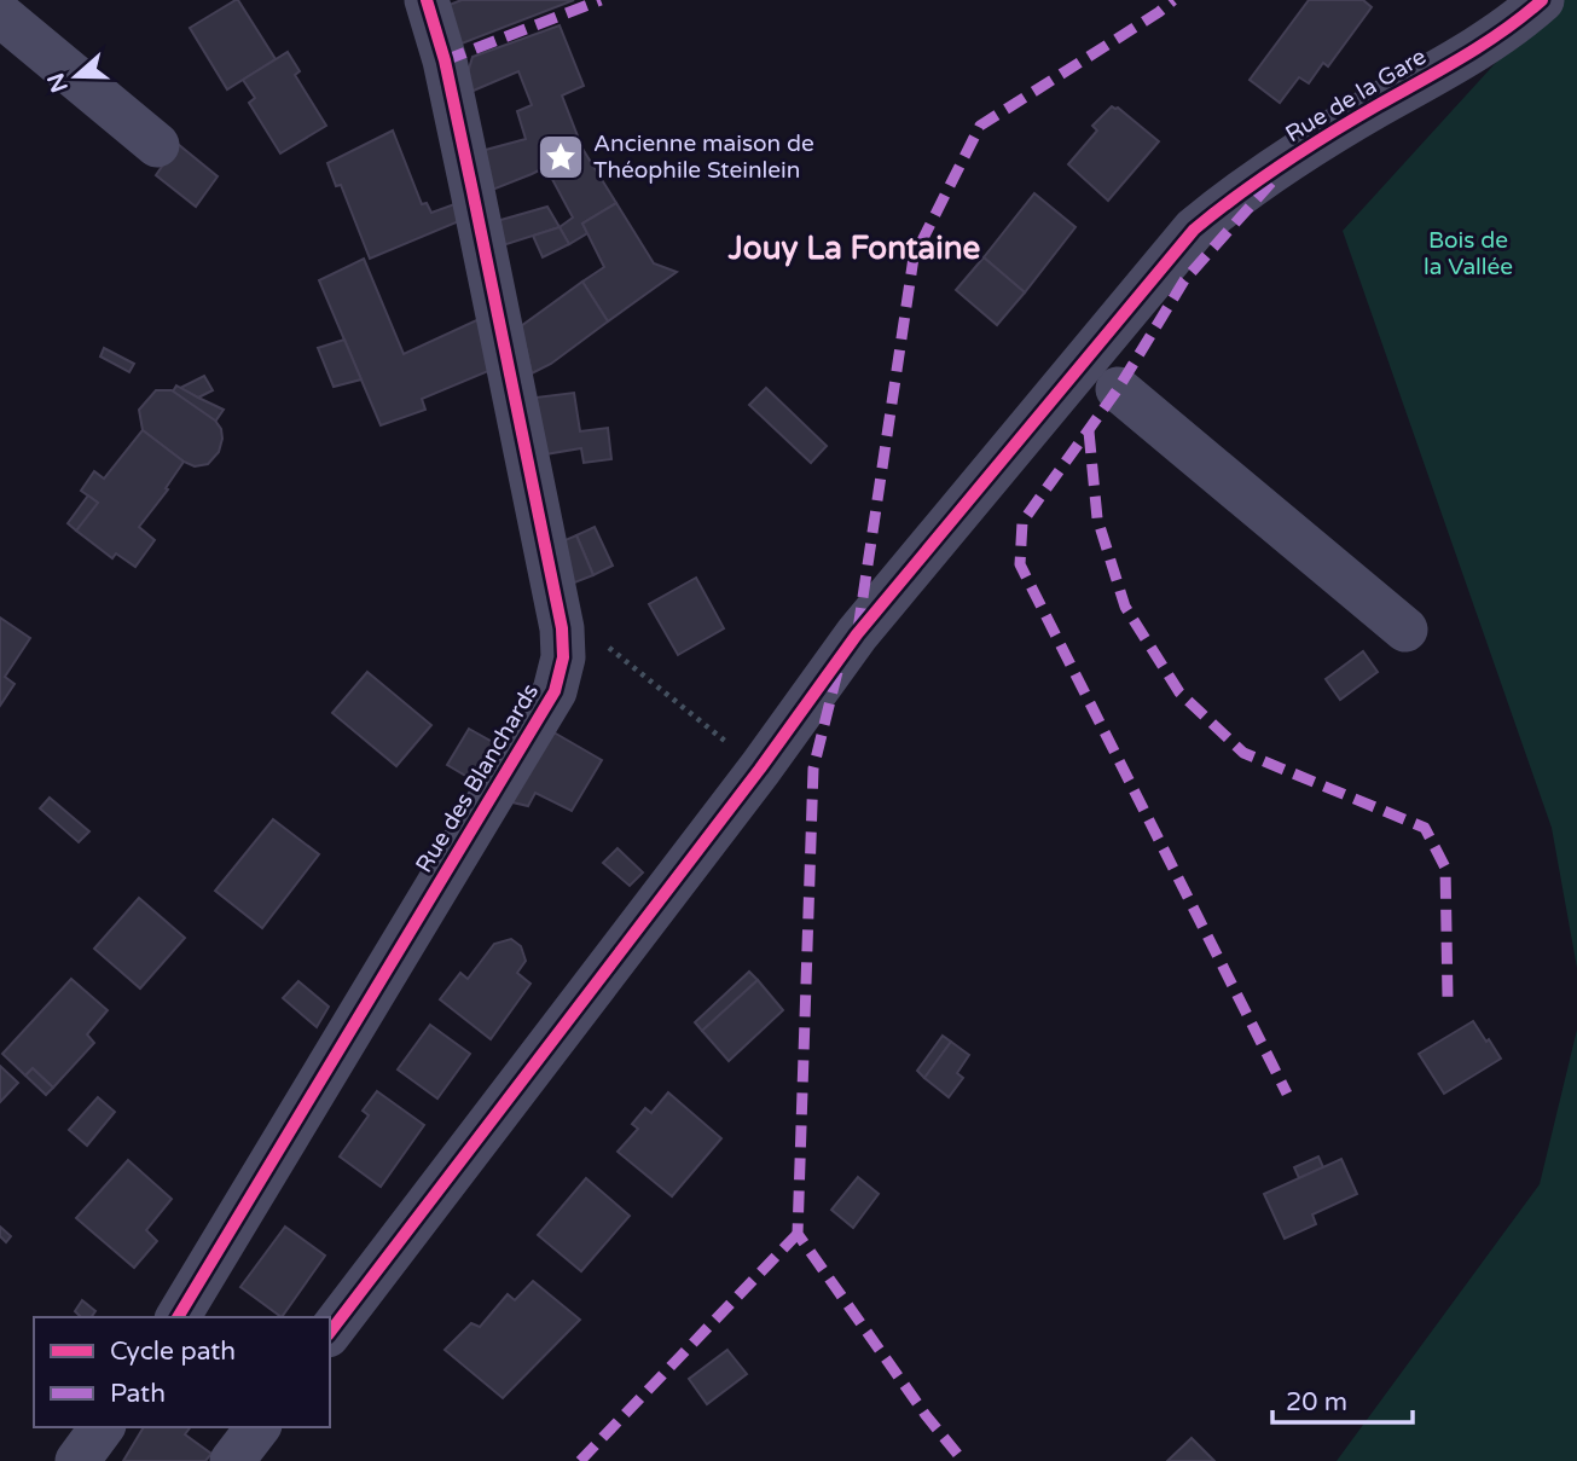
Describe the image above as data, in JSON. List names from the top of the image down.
{
  "streets": {
    "street": ["Rue de la Gare", "Rue des Blanchards"]
  },
  "districts": ["Jouy La Fontaine"],
  "parks": ["Bois de la Vallée"],
  "places": {
    "place": ["Ancienne maison de Théophile Steinlein"]
  },
  "legend": ["Cycle path", "Path"],
  "scale_bar": "20 m",
  "north": "left"
}
